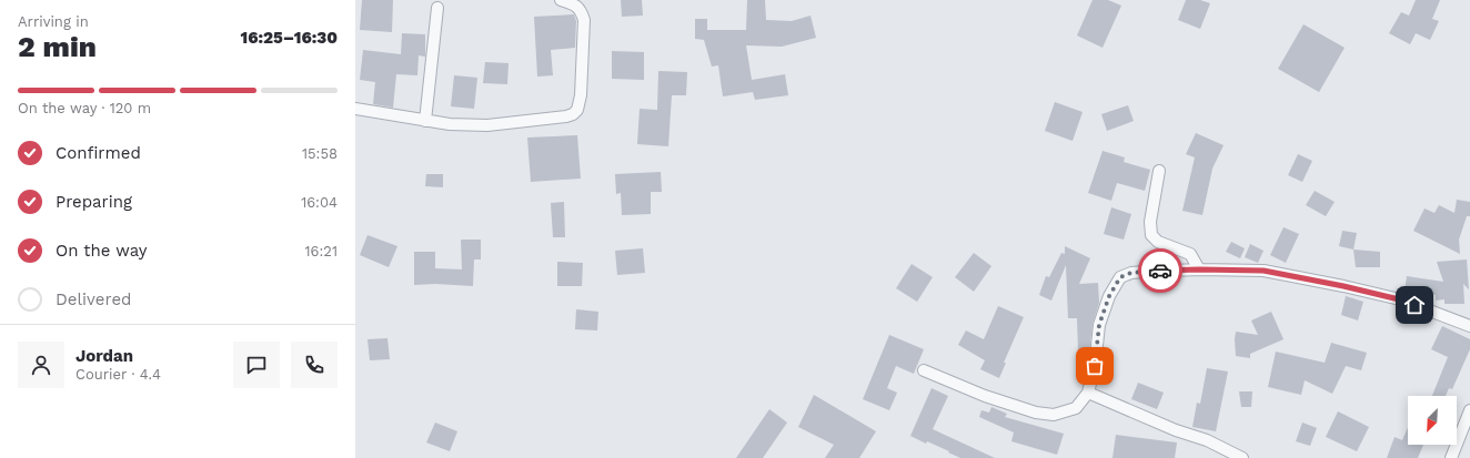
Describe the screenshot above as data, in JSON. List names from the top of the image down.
{
  "north": "bottom left",
  "page": {
    "heading": ["2 min", "Arriving in", "16:25–16:30"],
    "panel": ["Jordan", "Courier · 4.4"],
    "bar": "On the way · 120 m",
    "list": [
      ["Confirmed", "15:58"],
      ["Preparing", "16:04"],
      ["On the way", "16:21"],
      "Delivered"
    ]
  }
}
